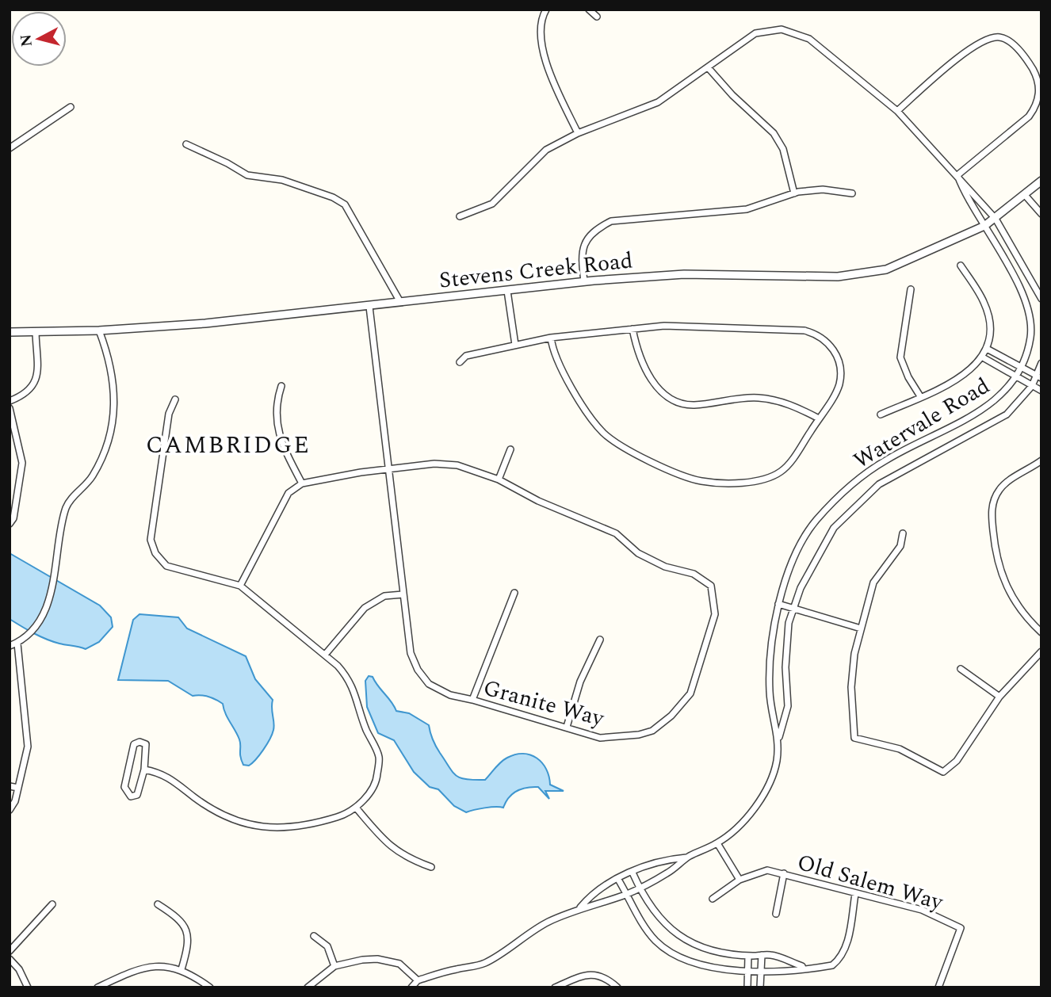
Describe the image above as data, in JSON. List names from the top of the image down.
{
  "streets": {
    "street": [
      "Stevens Creek Road",
      "Watervale Road",
      "Granite Way",
      "Old Salem Way"
    ]
  },
  "crossings": [
    ["Stevens Creek Road", "Watervale Road"],
    ["Stevens Creek Road", "Granite Way"]
  ],
  "districts": ["CAMBRIDGE"],
  "north": "left"
}
